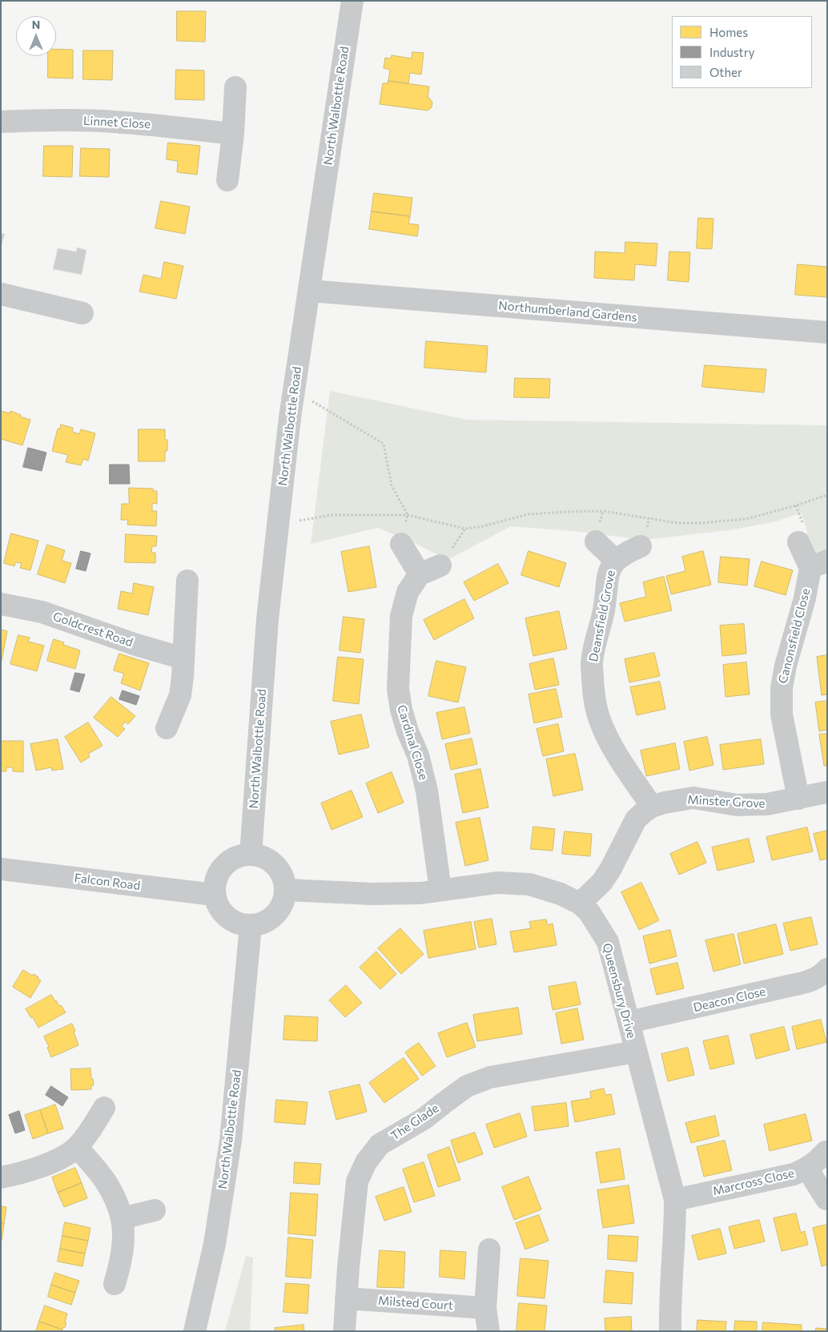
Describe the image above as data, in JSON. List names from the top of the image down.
{
  "streets": {
    "street": [
      "North Walbottle Road",
      "Linnet Close",
      "Northumberland Gardens",
      "Deansfield Grove",
      "Goldcrest Road",
      "Canonsfield Close",
      "Cardinal Close",
      "Minster Grove",
      "Falcon Road",
      "Queensbury Drive",
      "Deacon Close",
      "The Glade",
      "Marcross Close",
      "Milsted Court"
    ]
  },
  "crossings": [
    ["North Walbottle Road", "Northumberland Gardens"],
    ["North Walbottle Road", "Falcon Road"],
    ["North Walbottle Road", "Queensbury Drive"],
    ["Deansfield Grove", "Minster Grove"],
    ["Canonsfield Close", "Minster Grove"],
    ["Cardinal Close", "Queensbury Drive"],
    ["Minster Grove", "Queensbury Drive"],
    ["Falcon Road", "Queensbury Drive"],
    ["Queensbury Drive", "Deacon Close"],
    ["Queensbury Drive", "The Glade"],
    ["Queensbury Drive", "Marcross Close"],
    ["The Glade", "Milsted Court"]
  ],
  "legend": ["Homes", "Industry", "Other"],
  "north": "top"
}
